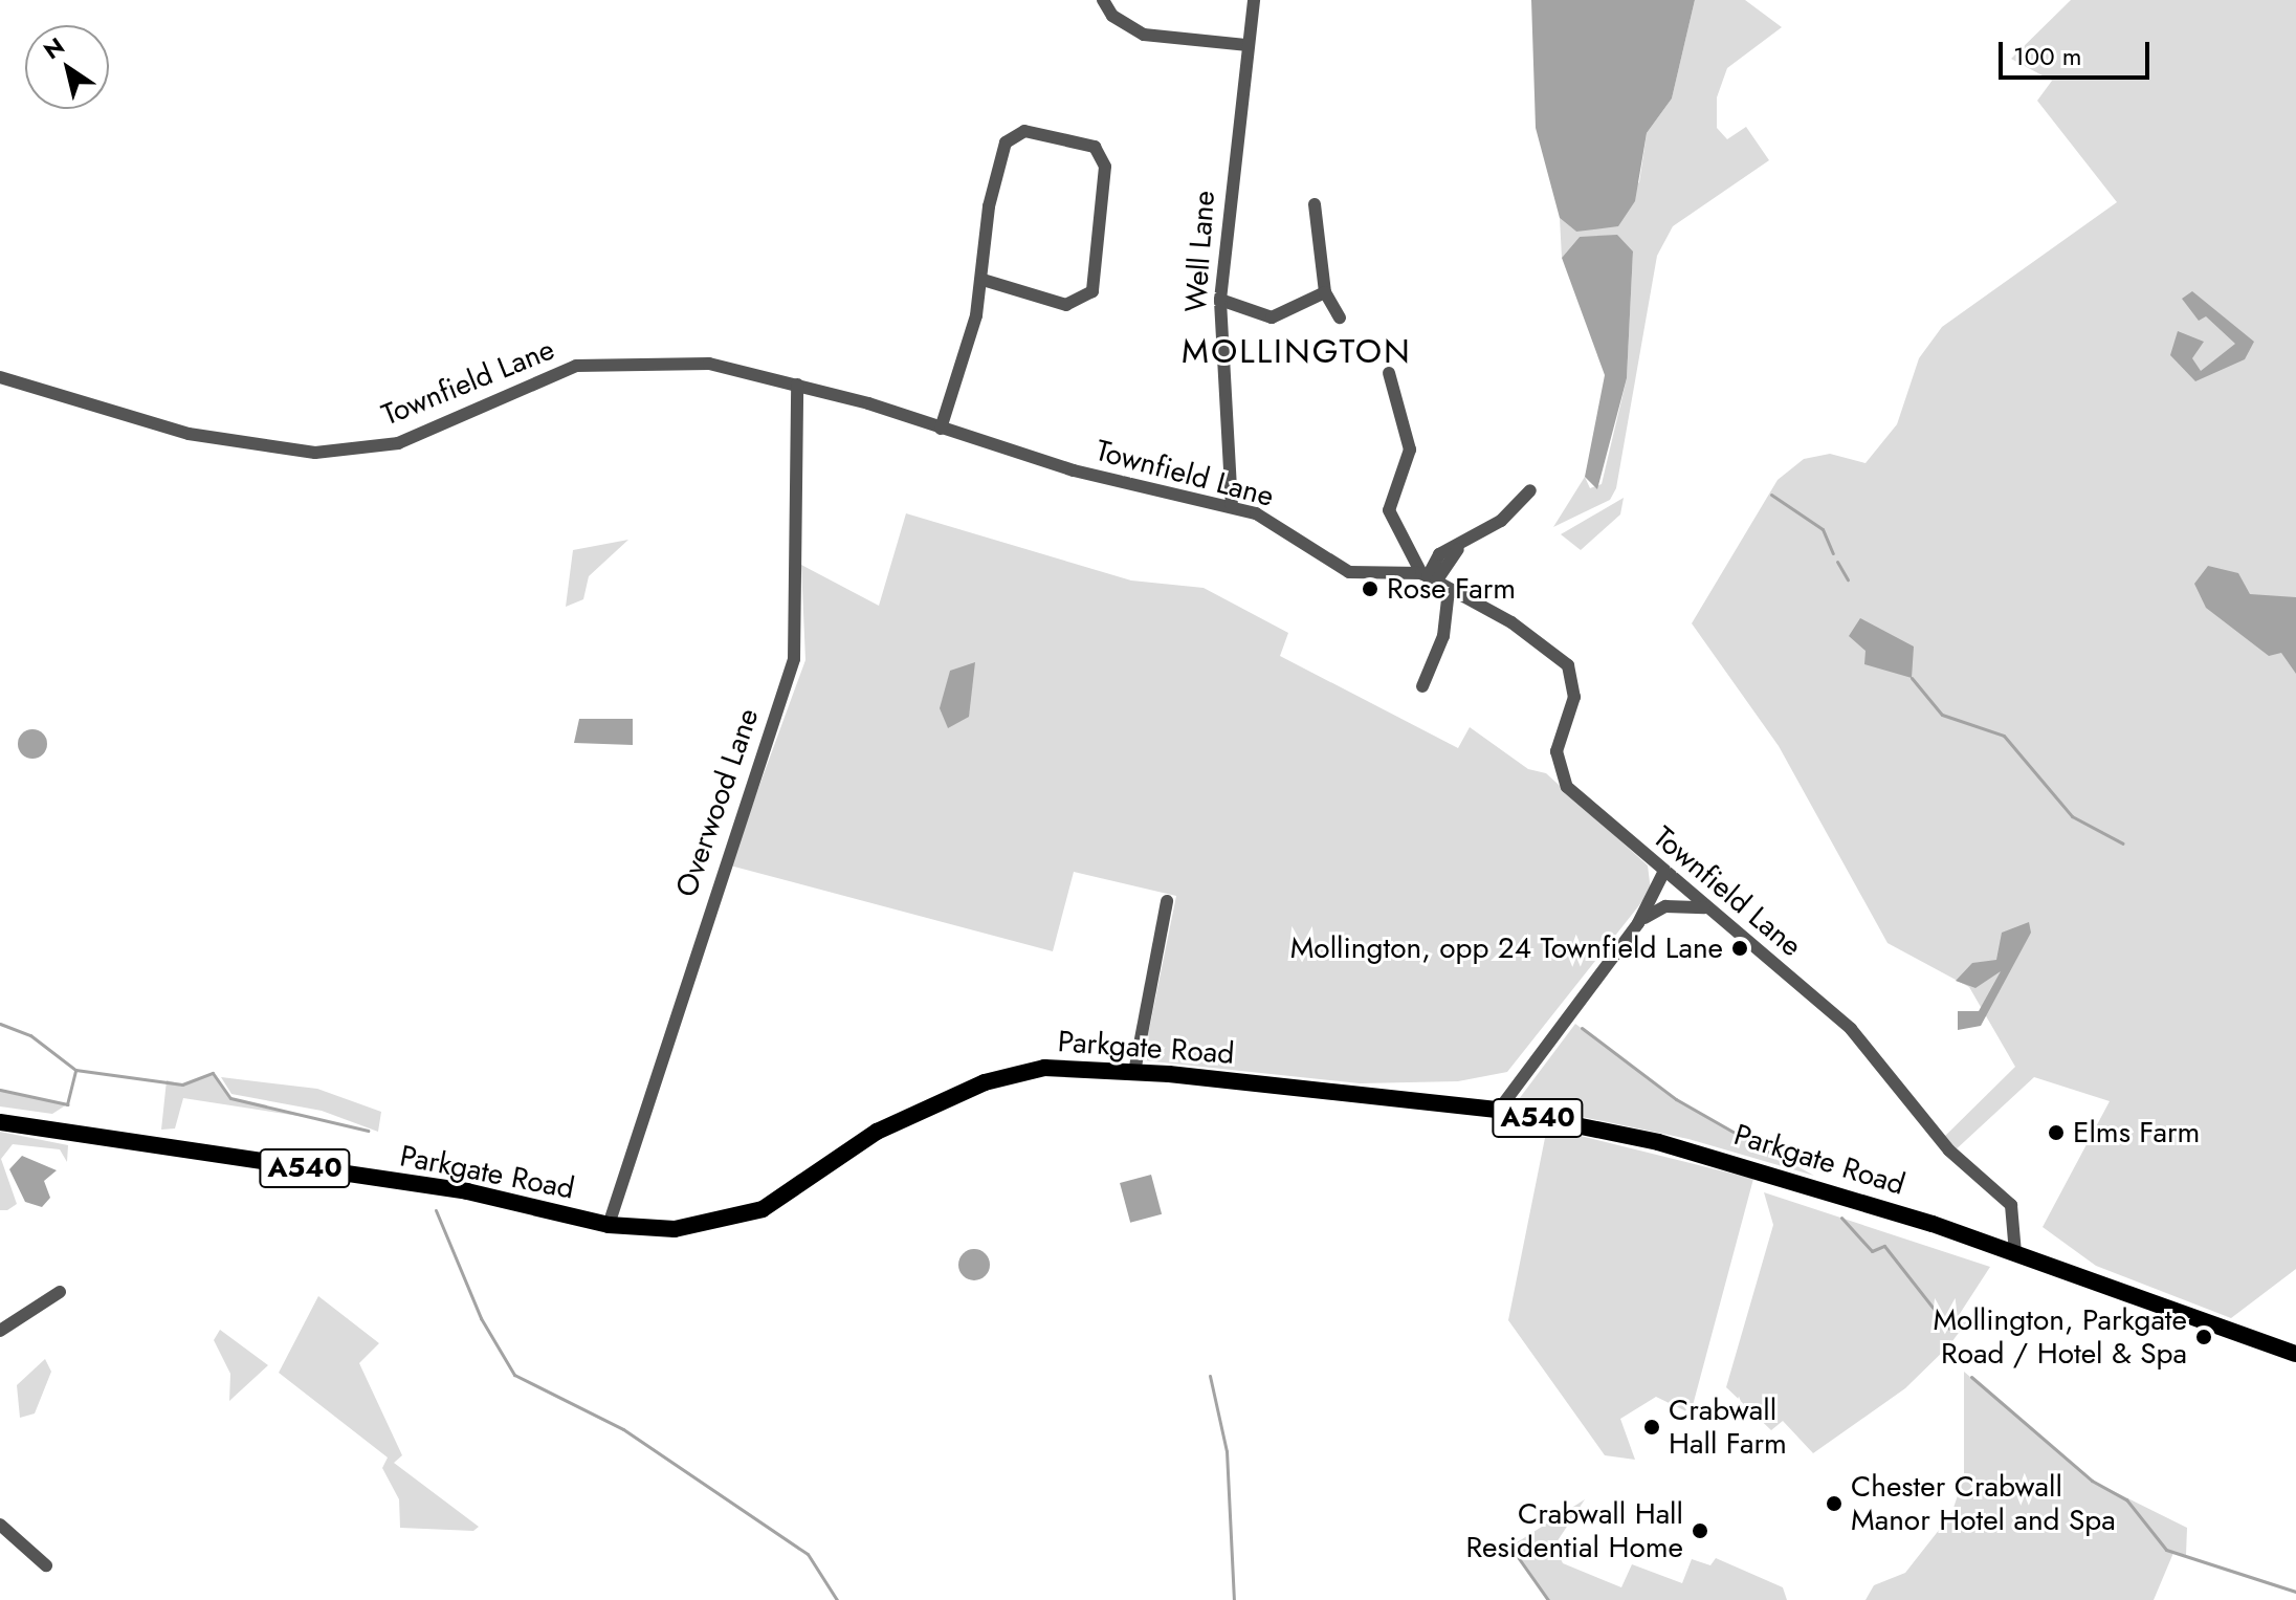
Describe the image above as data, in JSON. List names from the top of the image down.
{
  "streets": {
    "main road": ["Parkgate Road", "A540"],
    "street": ["Well Lane", "Townfield Lane", "Overwood Lane"]
  },
  "crossings": [
    ["Well Lane", "Townfield Lane"],
    ["Townfield Lane", "Overwood Lane"],
    ["Townfield Lane", "Parkgate Road"],
    ["Overwood Lane", "Parkgate Road"]
  ],
  "districts": ["MOLLINGTON"],
  "places": [
    "Rose Farm",
    "Mollington, opp 24 Townfield Lane",
    "Elms Farm",
    "Mollington, Parkgate Road / Hotel & Spa",
    "Crabwall Hall Farm",
    "Chester Crabwall Manor Hotel and Spa",
    "Crabwall Hall Residential Home"
  ],
  "scale_bar": "100 m",
  "north": "top left"
}
